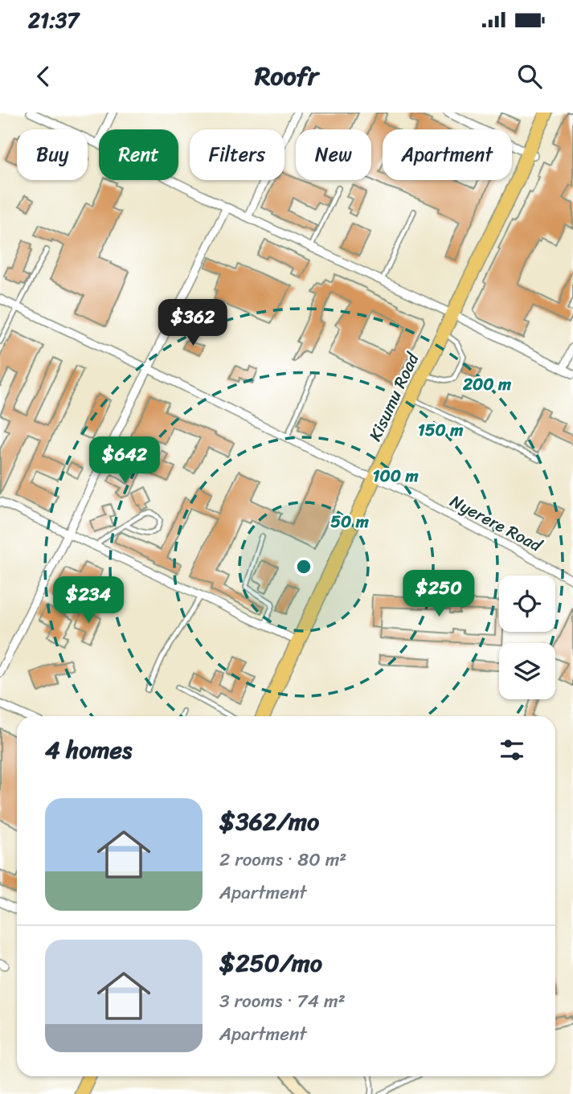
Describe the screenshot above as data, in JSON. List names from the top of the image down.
{
  "streets": {
    "highway": ["Kisumu Road"],
    "street": ["Nyerere Road"]
  },
  "crossings": [
    ["Kisumu Road", "Nyerere Road"]
  ],
  "page": {
    "status": "21:37",
    "header": "Roofr",
    "chip": [
      "Buy",
      "Rent",
      "Filters",
      "New",
      "Apartment"
    ],
    "price": [
      "$362",
      "$642",
      "$250",
      "$234"
    ],
    "heading": "4 homes",
    "list": [
      {
        "name": "$362/mo",
        "note": "2 rooms · 80 m² · Apartment"
      },
      {
        "name": "$250/mo",
        "note": "3 rooms · 74 m² · Apartment"
      }
    ]
  },
  "rings": [
    "200 m",
    "150 m",
    "100 m",
    "50 m"
  ]
}
